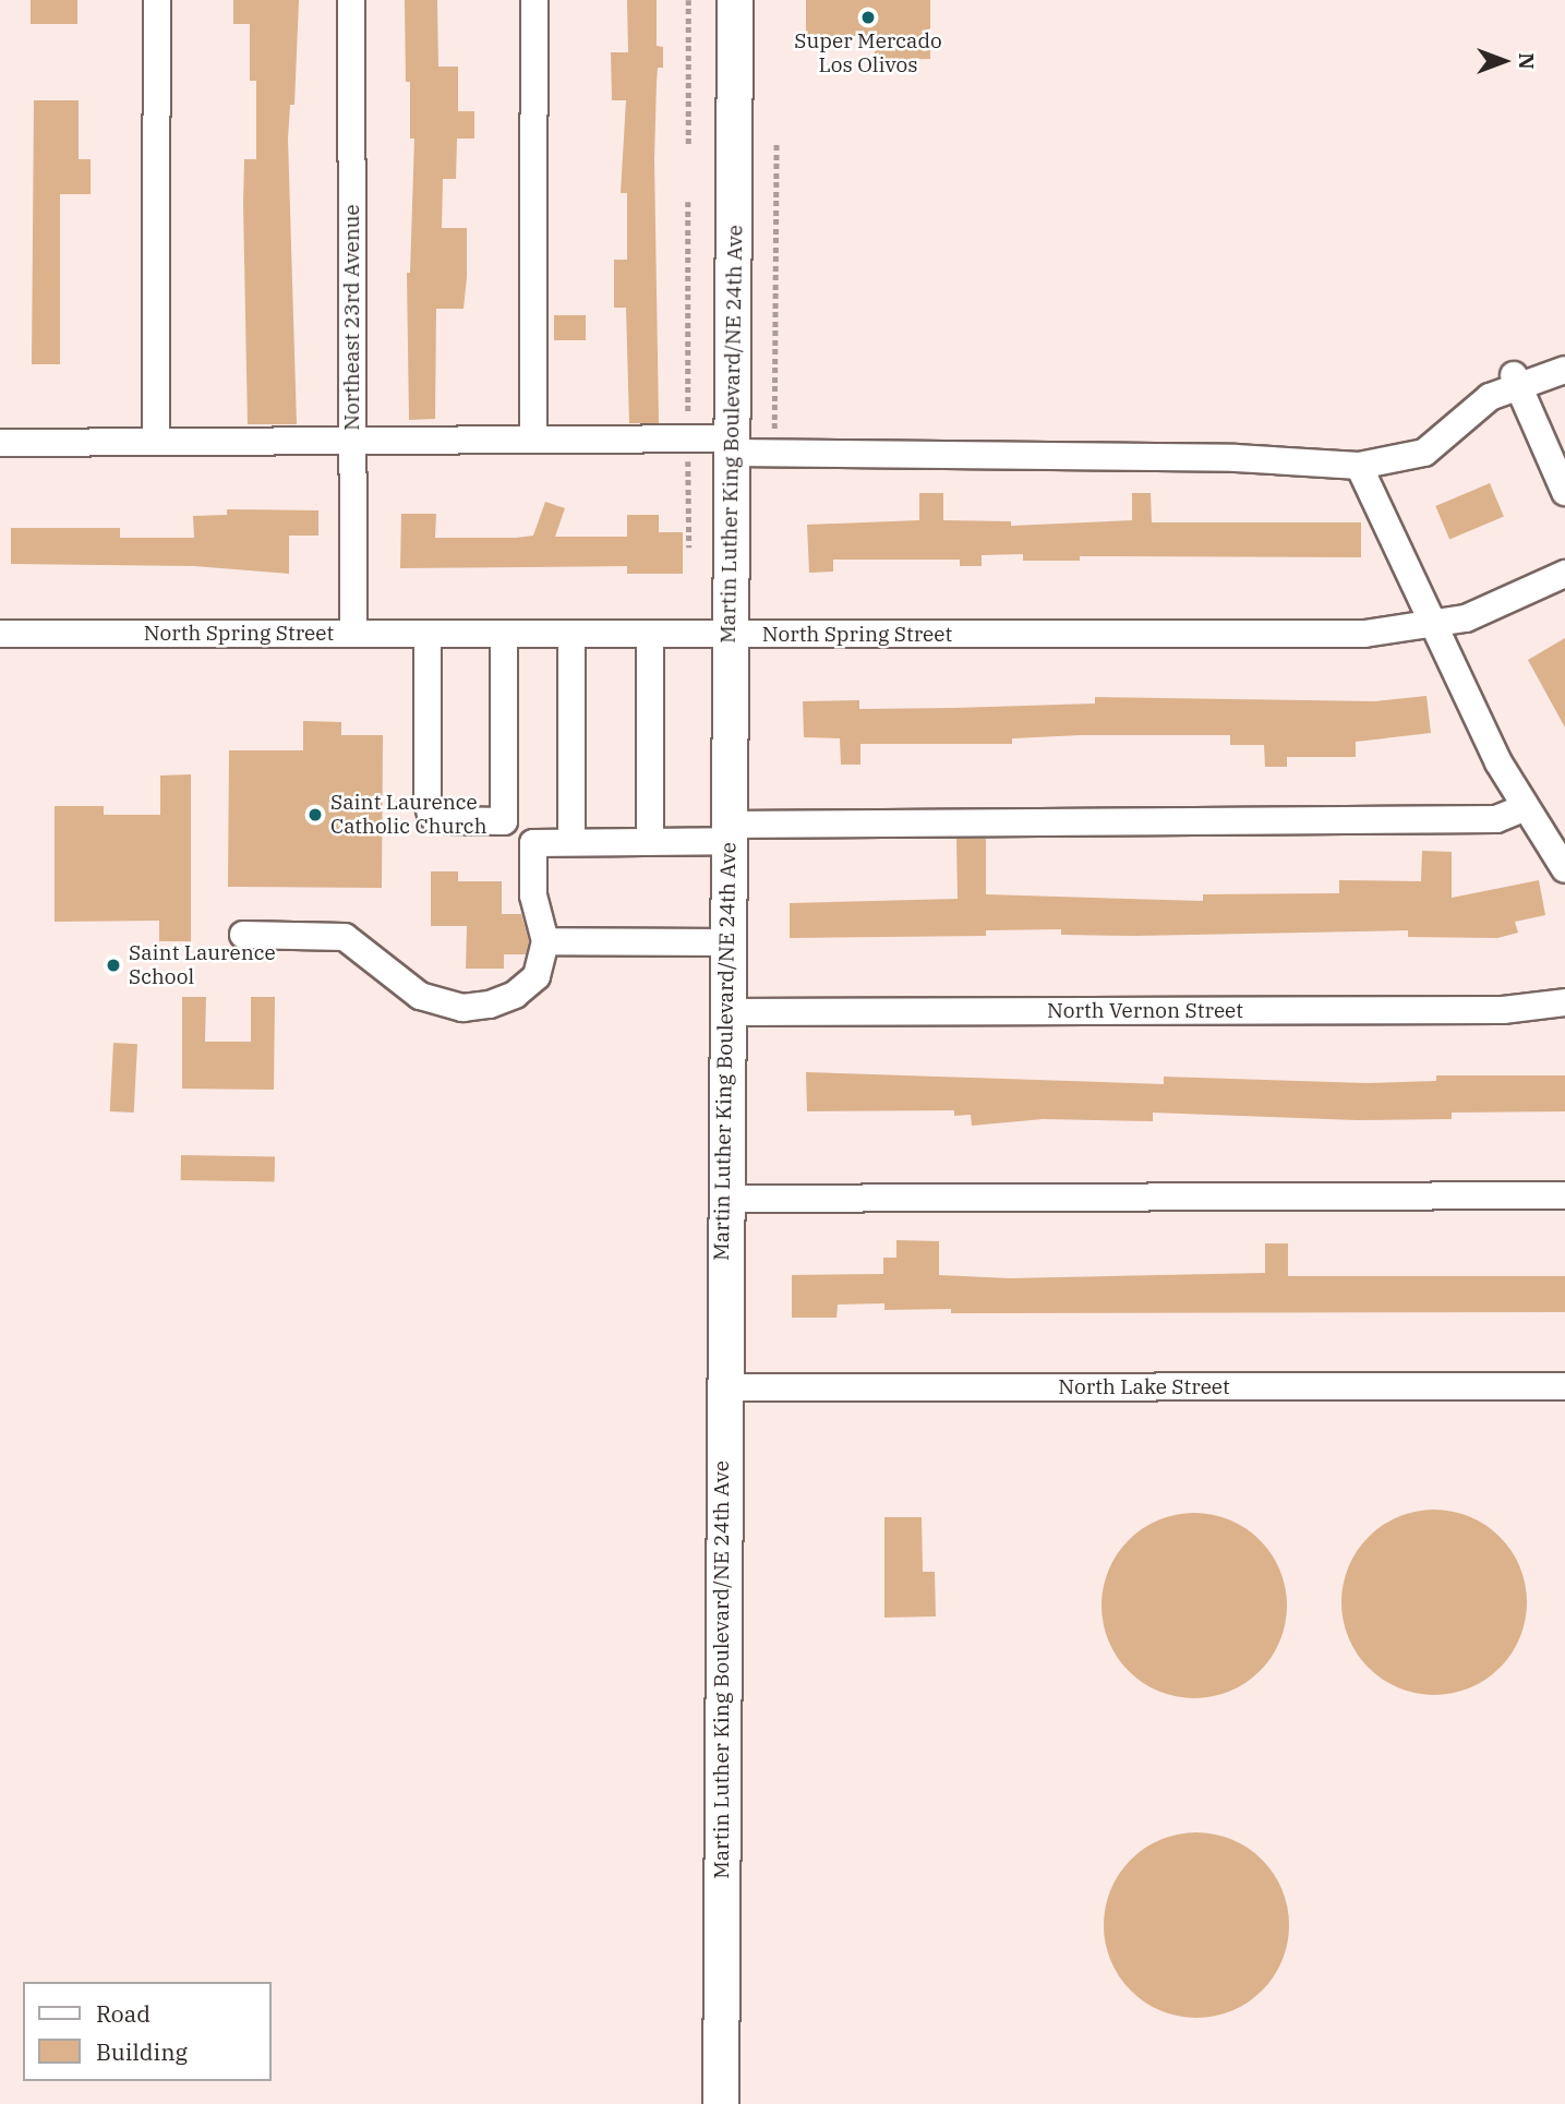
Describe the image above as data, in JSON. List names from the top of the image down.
{
  "streets": {
    "main road": ["Martin Luther King Boulevard/NE 24th Ave"],
    "street": [
      "Northeast 23rd Avenue",
      "North Spring Street",
      "North Vernon Street",
      "North Lake Street"
    ]
  },
  "crossings": [
    ["Northeast 23rd Avenue", "North Spring Street"],
    ["Martin Luther King Boulevard/NE 24th Ave", "North Spring Street"],
    ["Martin Luther King Boulevard/NE 24th Ave", "North Vernon Street"],
    ["Martin Luther King Boulevard/NE 24th Ave", "North Lake Street"]
  ],
  "places": ["Super Mercado Los Olivos", "Saint Laurence Catholic Church", "Saint Laurence School"],
  "legend": ["Road", "Building"],
  "north": "right"
}
